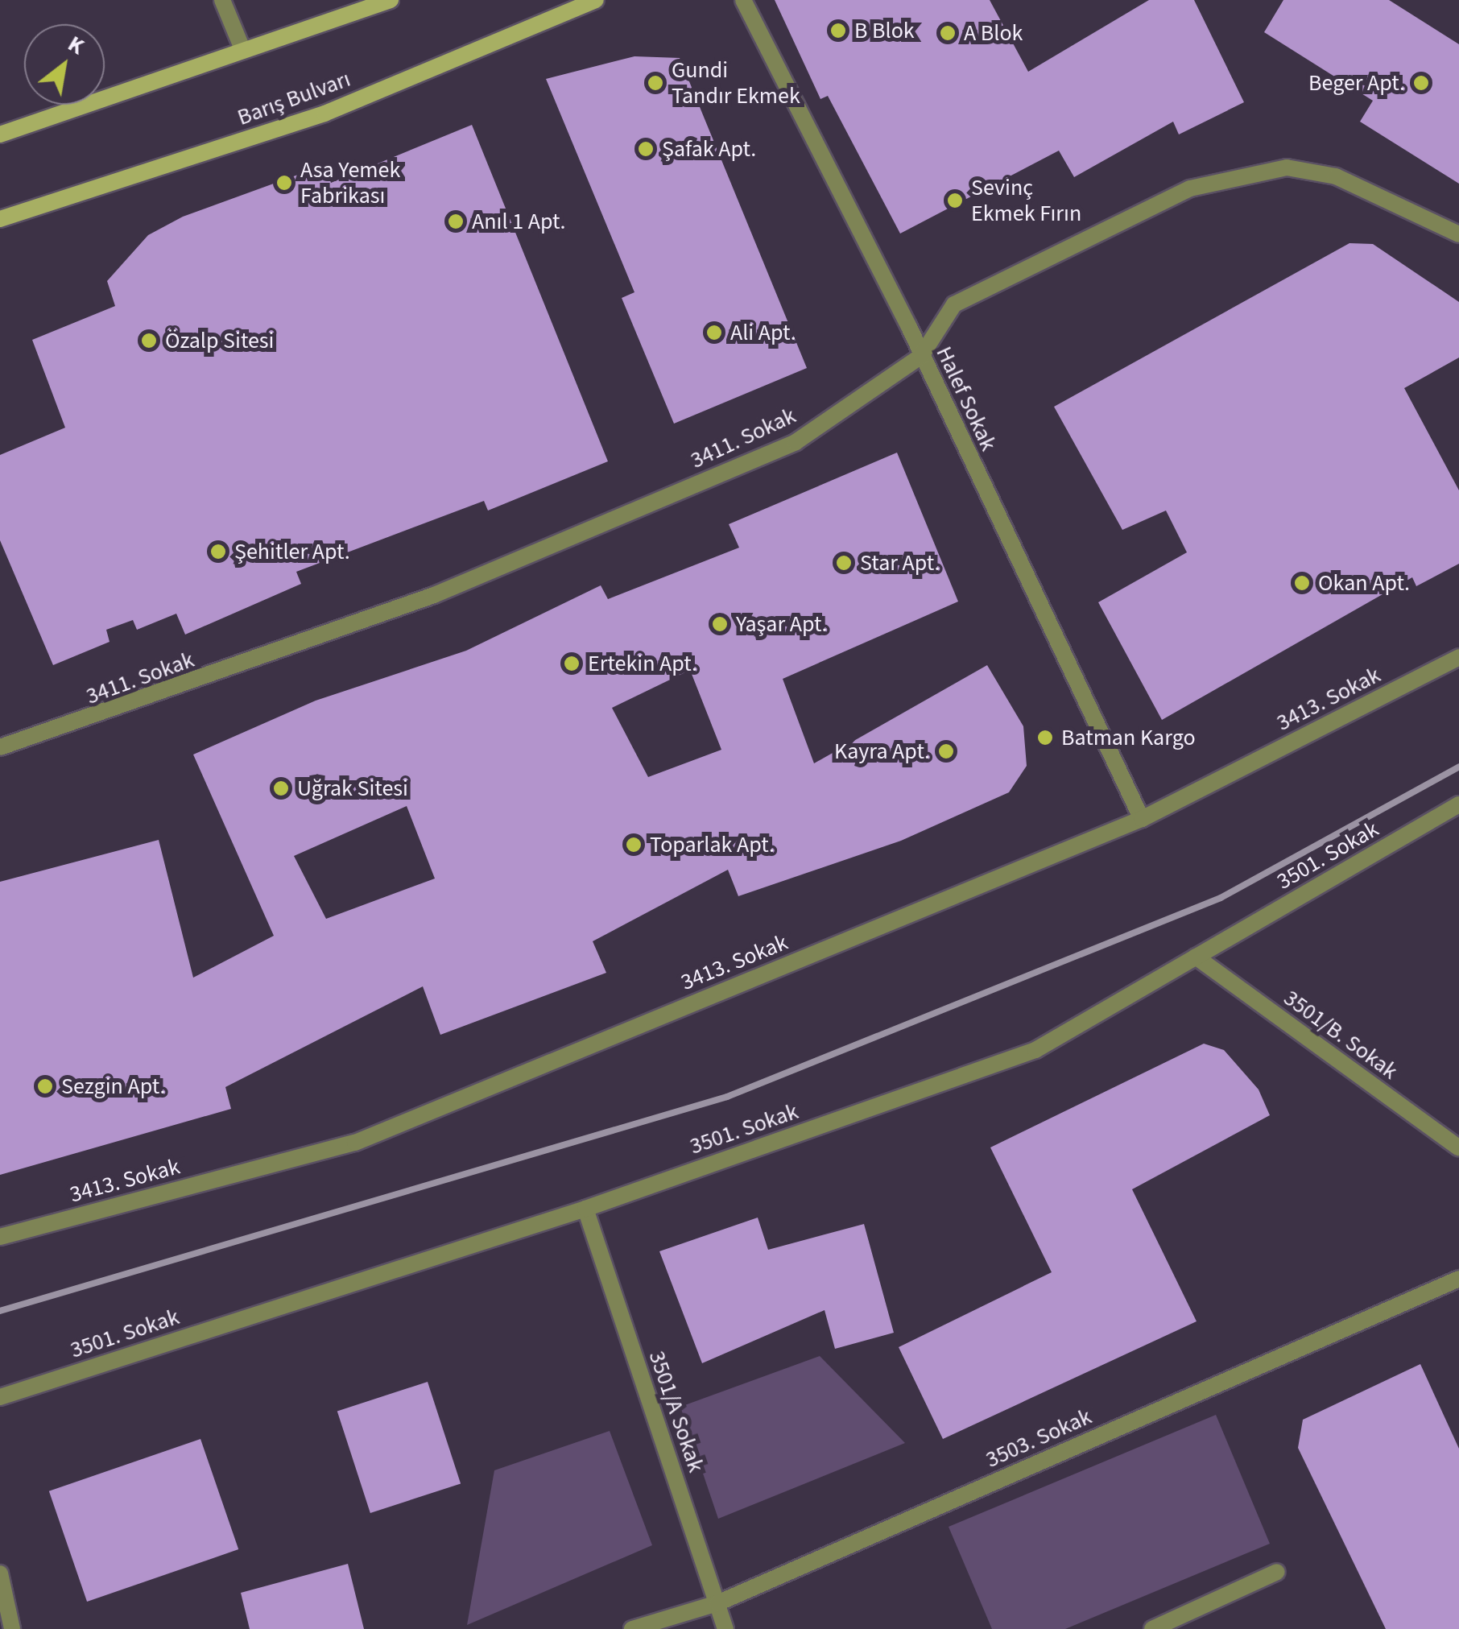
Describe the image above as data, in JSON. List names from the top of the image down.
{
  "streets": {
    "main road": ["Barış Bulvarı"],
    "street": [
      "Halef Sokak",
      "3411. Sokak",
      "3413. Sokak",
      "3501. Sokak",
      "3501/B. Sokak",
      "3501/A Sokak",
      "3503. Sokak"
    ]
  },
  "crossings": [
    ["Halef Sokak", "3411. Sokak"],
    ["Halef Sokak", "3413. Sokak"],
    ["3501. Sokak", "3501/B. Sokak"],
    ["3501. Sokak", "3501/A Sokak"],
    ["3501/A Sokak", "3503. Sokak"]
  ],
  "places": [
    "B Blok",
    "A Blok",
    "Gundi Tandır Ekmek",
    "Beger Apt.",
    "Şafak Apt.",
    "Asa Yemek Fabrikası",
    "Sevinç Ekmek Fırın",
    "Anıl 1 Apt.",
    "Ali Apt.",
    "Özalp Sitesi",
    "Şehitler Apt.",
    "Star Apt.",
    "Okan Apt.",
    "Yaşar Apt.",
    "Ertekin Apt.",
    "Batman Kargo",
    "Kayra Apt.",
    "Uğrak Sitesi",
    "Toparlak Apt.",
    "Sezgin Apt."
  ],
  "north": "top right"
}
